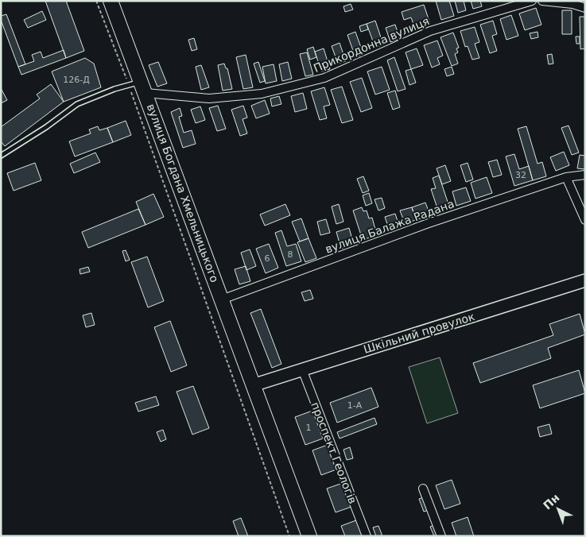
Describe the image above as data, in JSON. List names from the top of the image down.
{
  "streets": {
    "highway": ["вулиця Богдана Хмельницького"],
    "main road": ["Шкільний провулок"],
    "street": ["Прикордонна вулиця", "вулиця Балажа Радана", "проспект Геологів"]
  },
  "crossings": [
    ["Прикордонна вулиця", "вулиця Богдана Хмельницького"],
    ["вулиця Богдана Хмельницького", "вулиця Балажа Радана"],
    ["вулиця Богдана Хмельницького", "Шкільний провулок"],
    ["Шкільний провулок", "проспект Геологів"]
  ],
  "house_numbers": [
    "126-Д",
    "32",
    "8",
    "6",
    "1-А",
    "1"
  ],
  "north": "top left"
}
